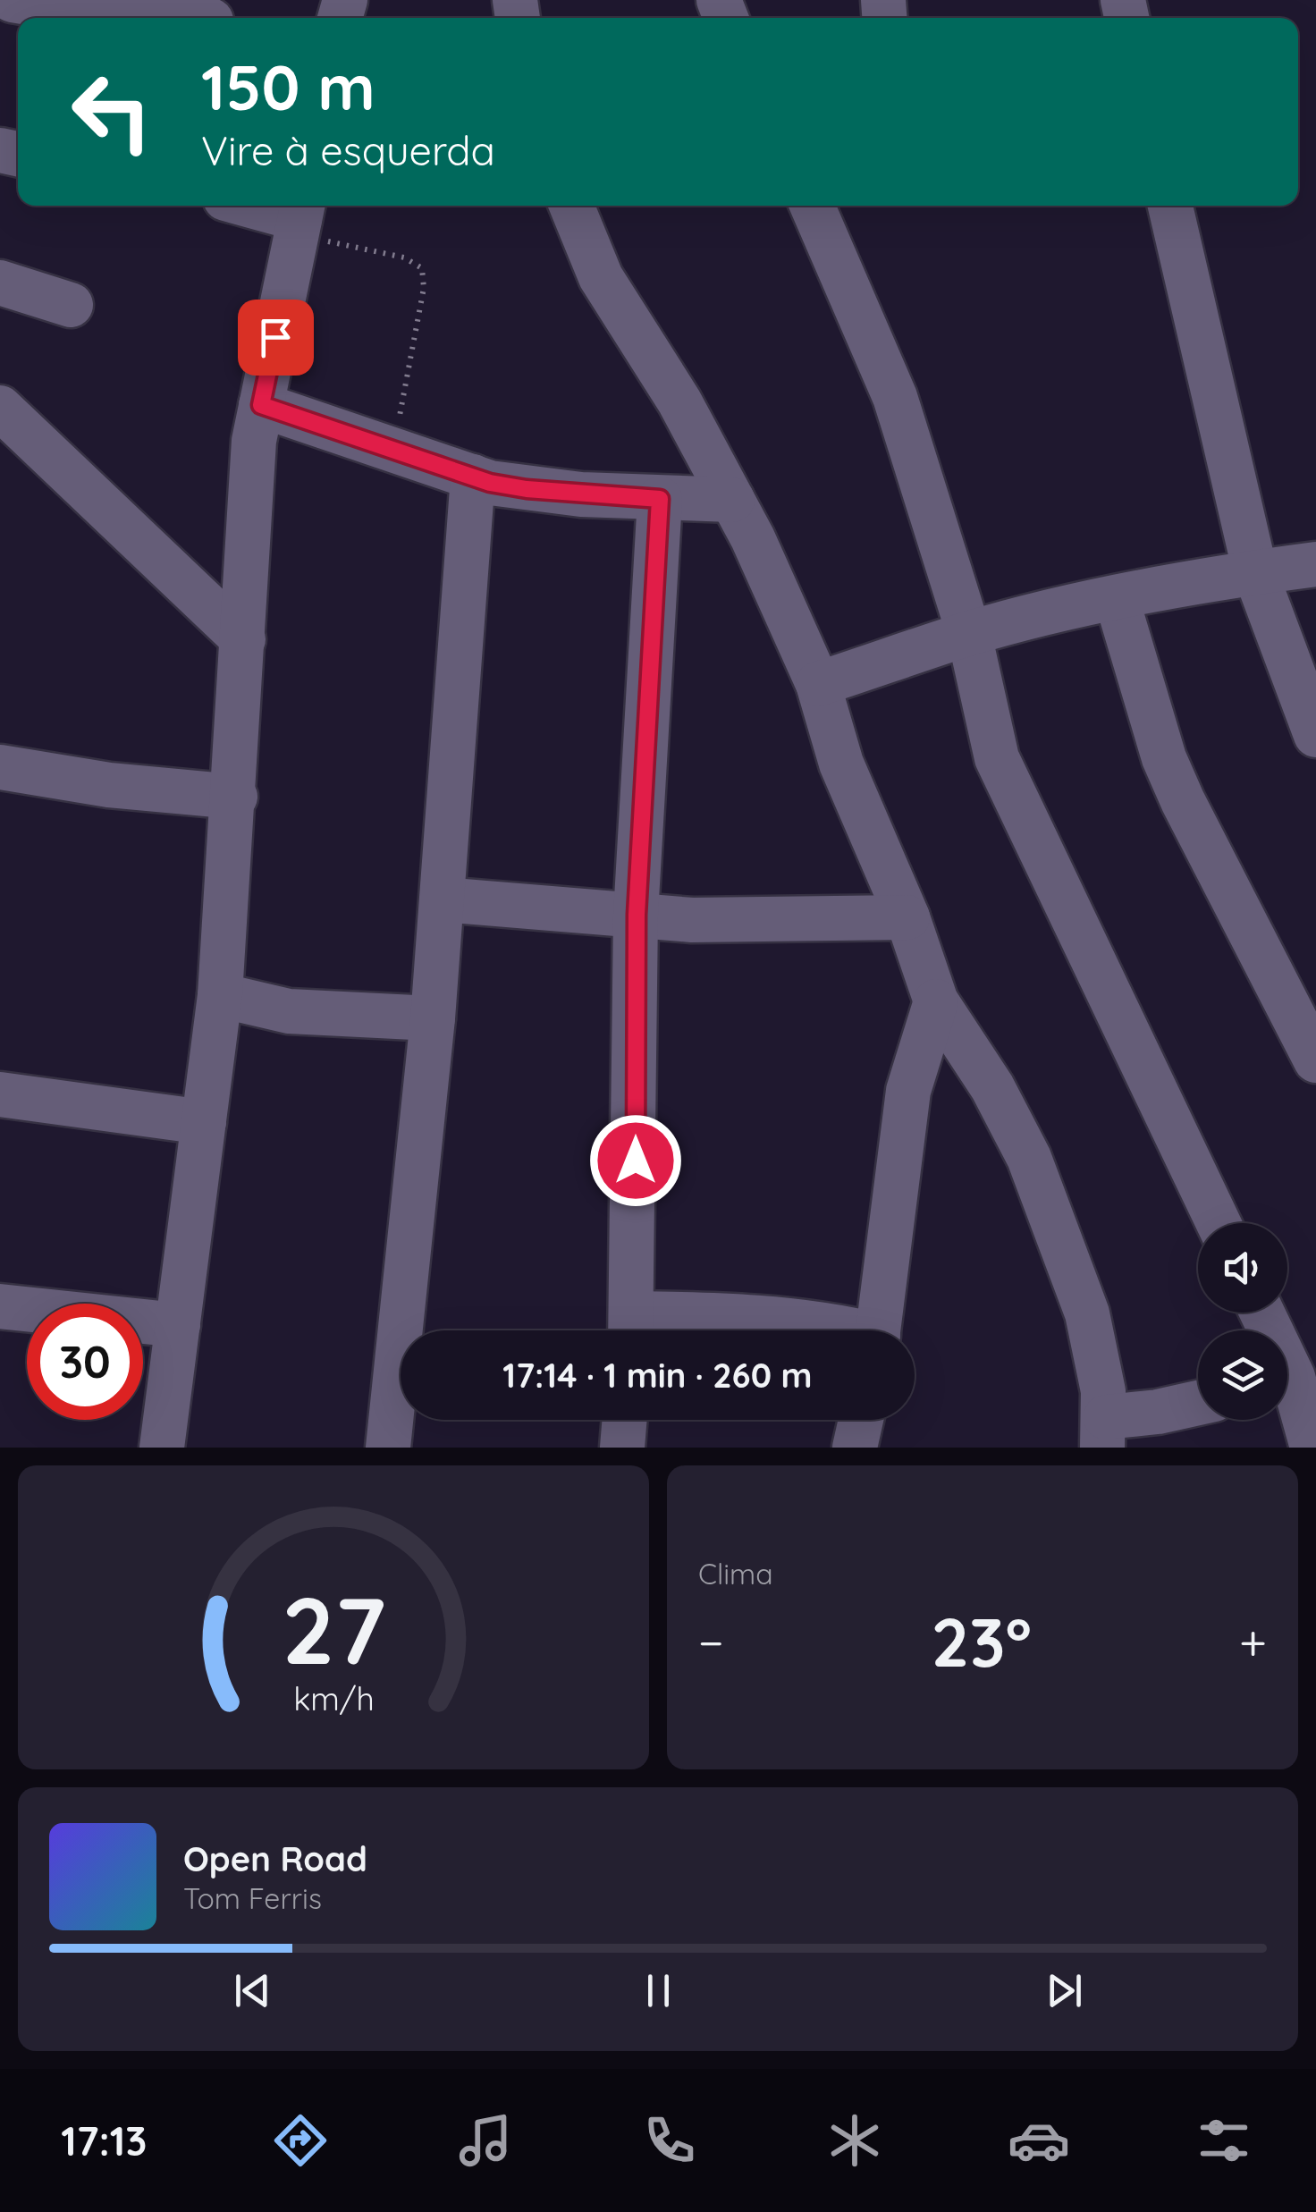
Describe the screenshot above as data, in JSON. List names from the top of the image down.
{
  "page": {
    "turn": ["150 m", "Vire à esquerda"],
    "limit": "30",
    "trip": "17:14 · 1 min · 260 m",
    "tile": "Clima",
    "heat": ["−", "23°", "+"],
    "song": ["Open Road", "Tom Ferris"],
    "tabs": "17:13",
    "gauge": ["27", "km/h"]
  }
}
